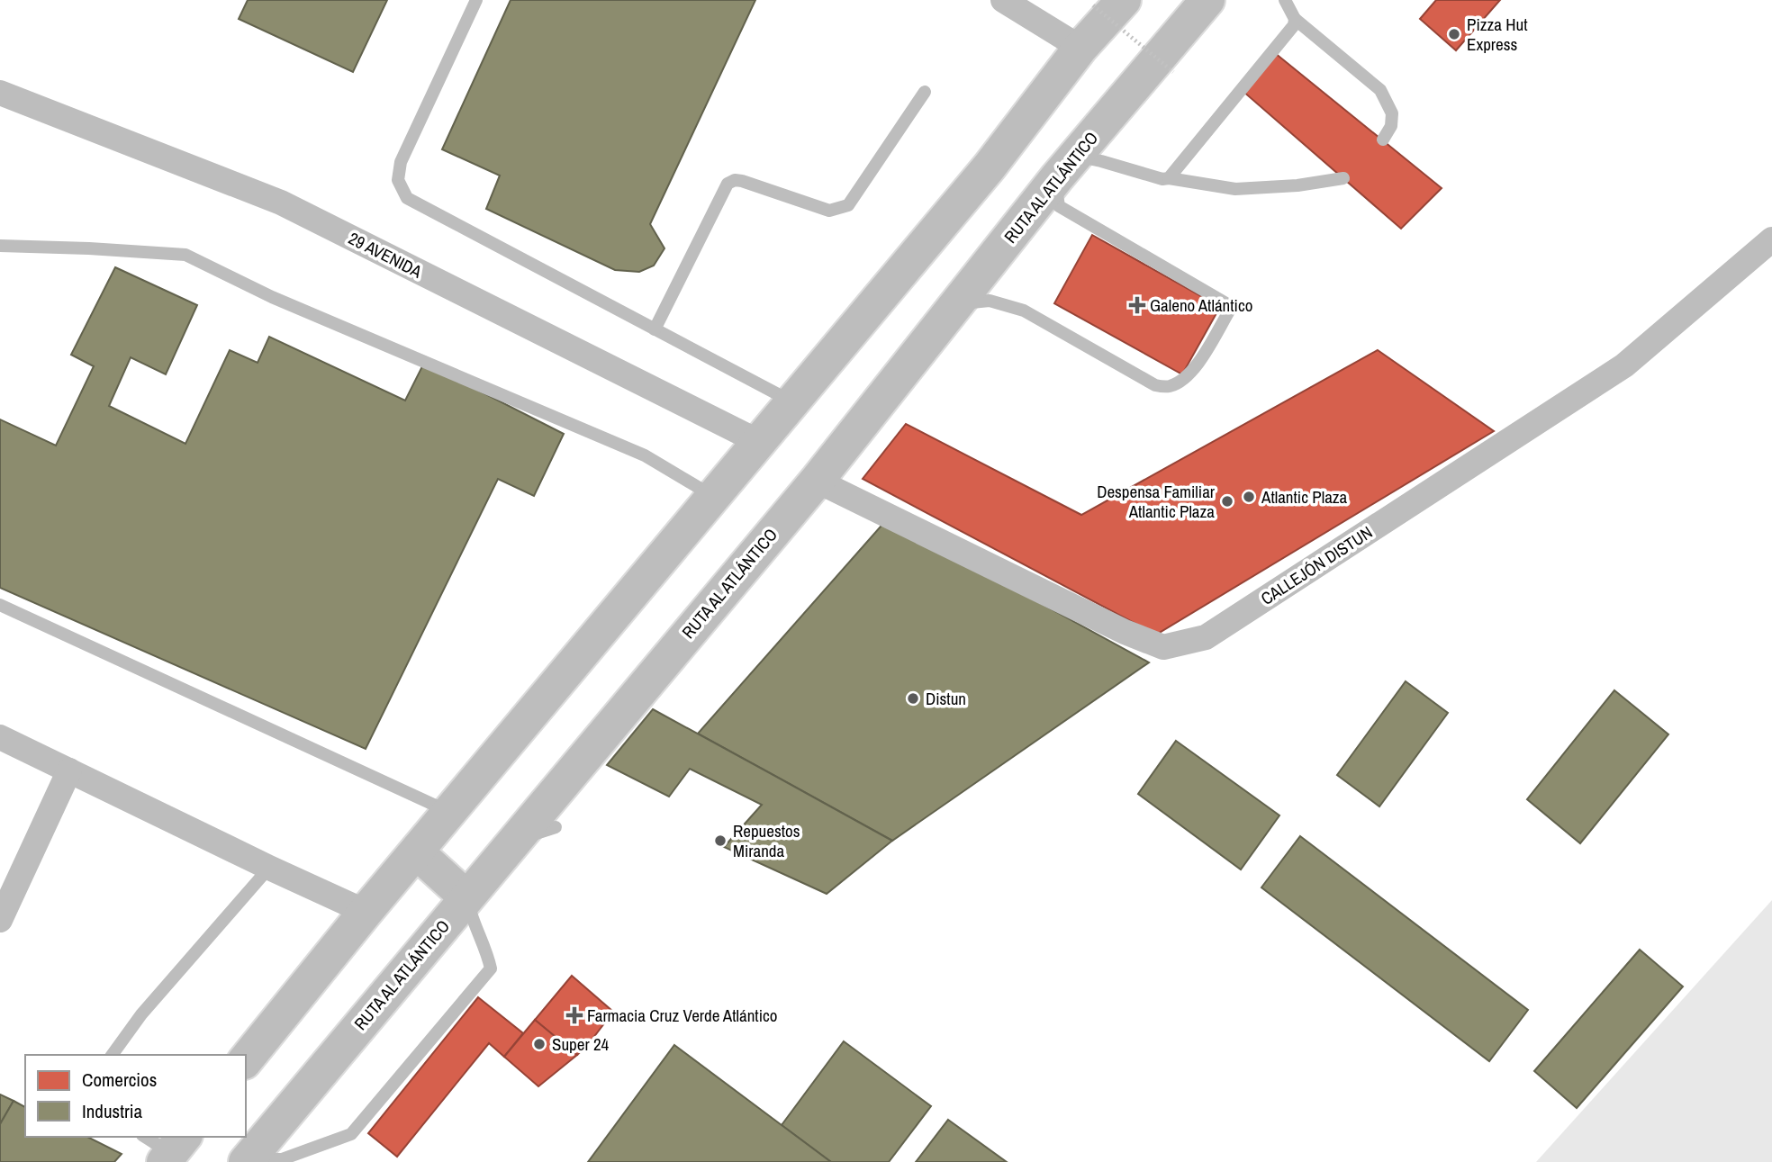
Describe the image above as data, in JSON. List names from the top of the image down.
{
  "streets": {
    "highway": ["RUTA AL ATLÁNTICO"],
    "street": ["29 AVENIDA", "CALLEJÓN DISTUN"]
  },
  "crossings": [
    ["RUTA AL ATLÁNTICO", "CALLEJÓN DISTUN"]
  ],
  "places": {
    "other": [
      "Pizza Hut Express",
      "Atlantic Plaza",
      "Despensa Familiar Atlantic Plaza",
      "Distun",
      "Repuestos Miranda",
      "Super 24"
    ],
    "health": ["Galeno Atlántico", "Farmacia Cruz Verde Atlántico"]
  },
  "legend": ["Comercios", "Industria"]
}
